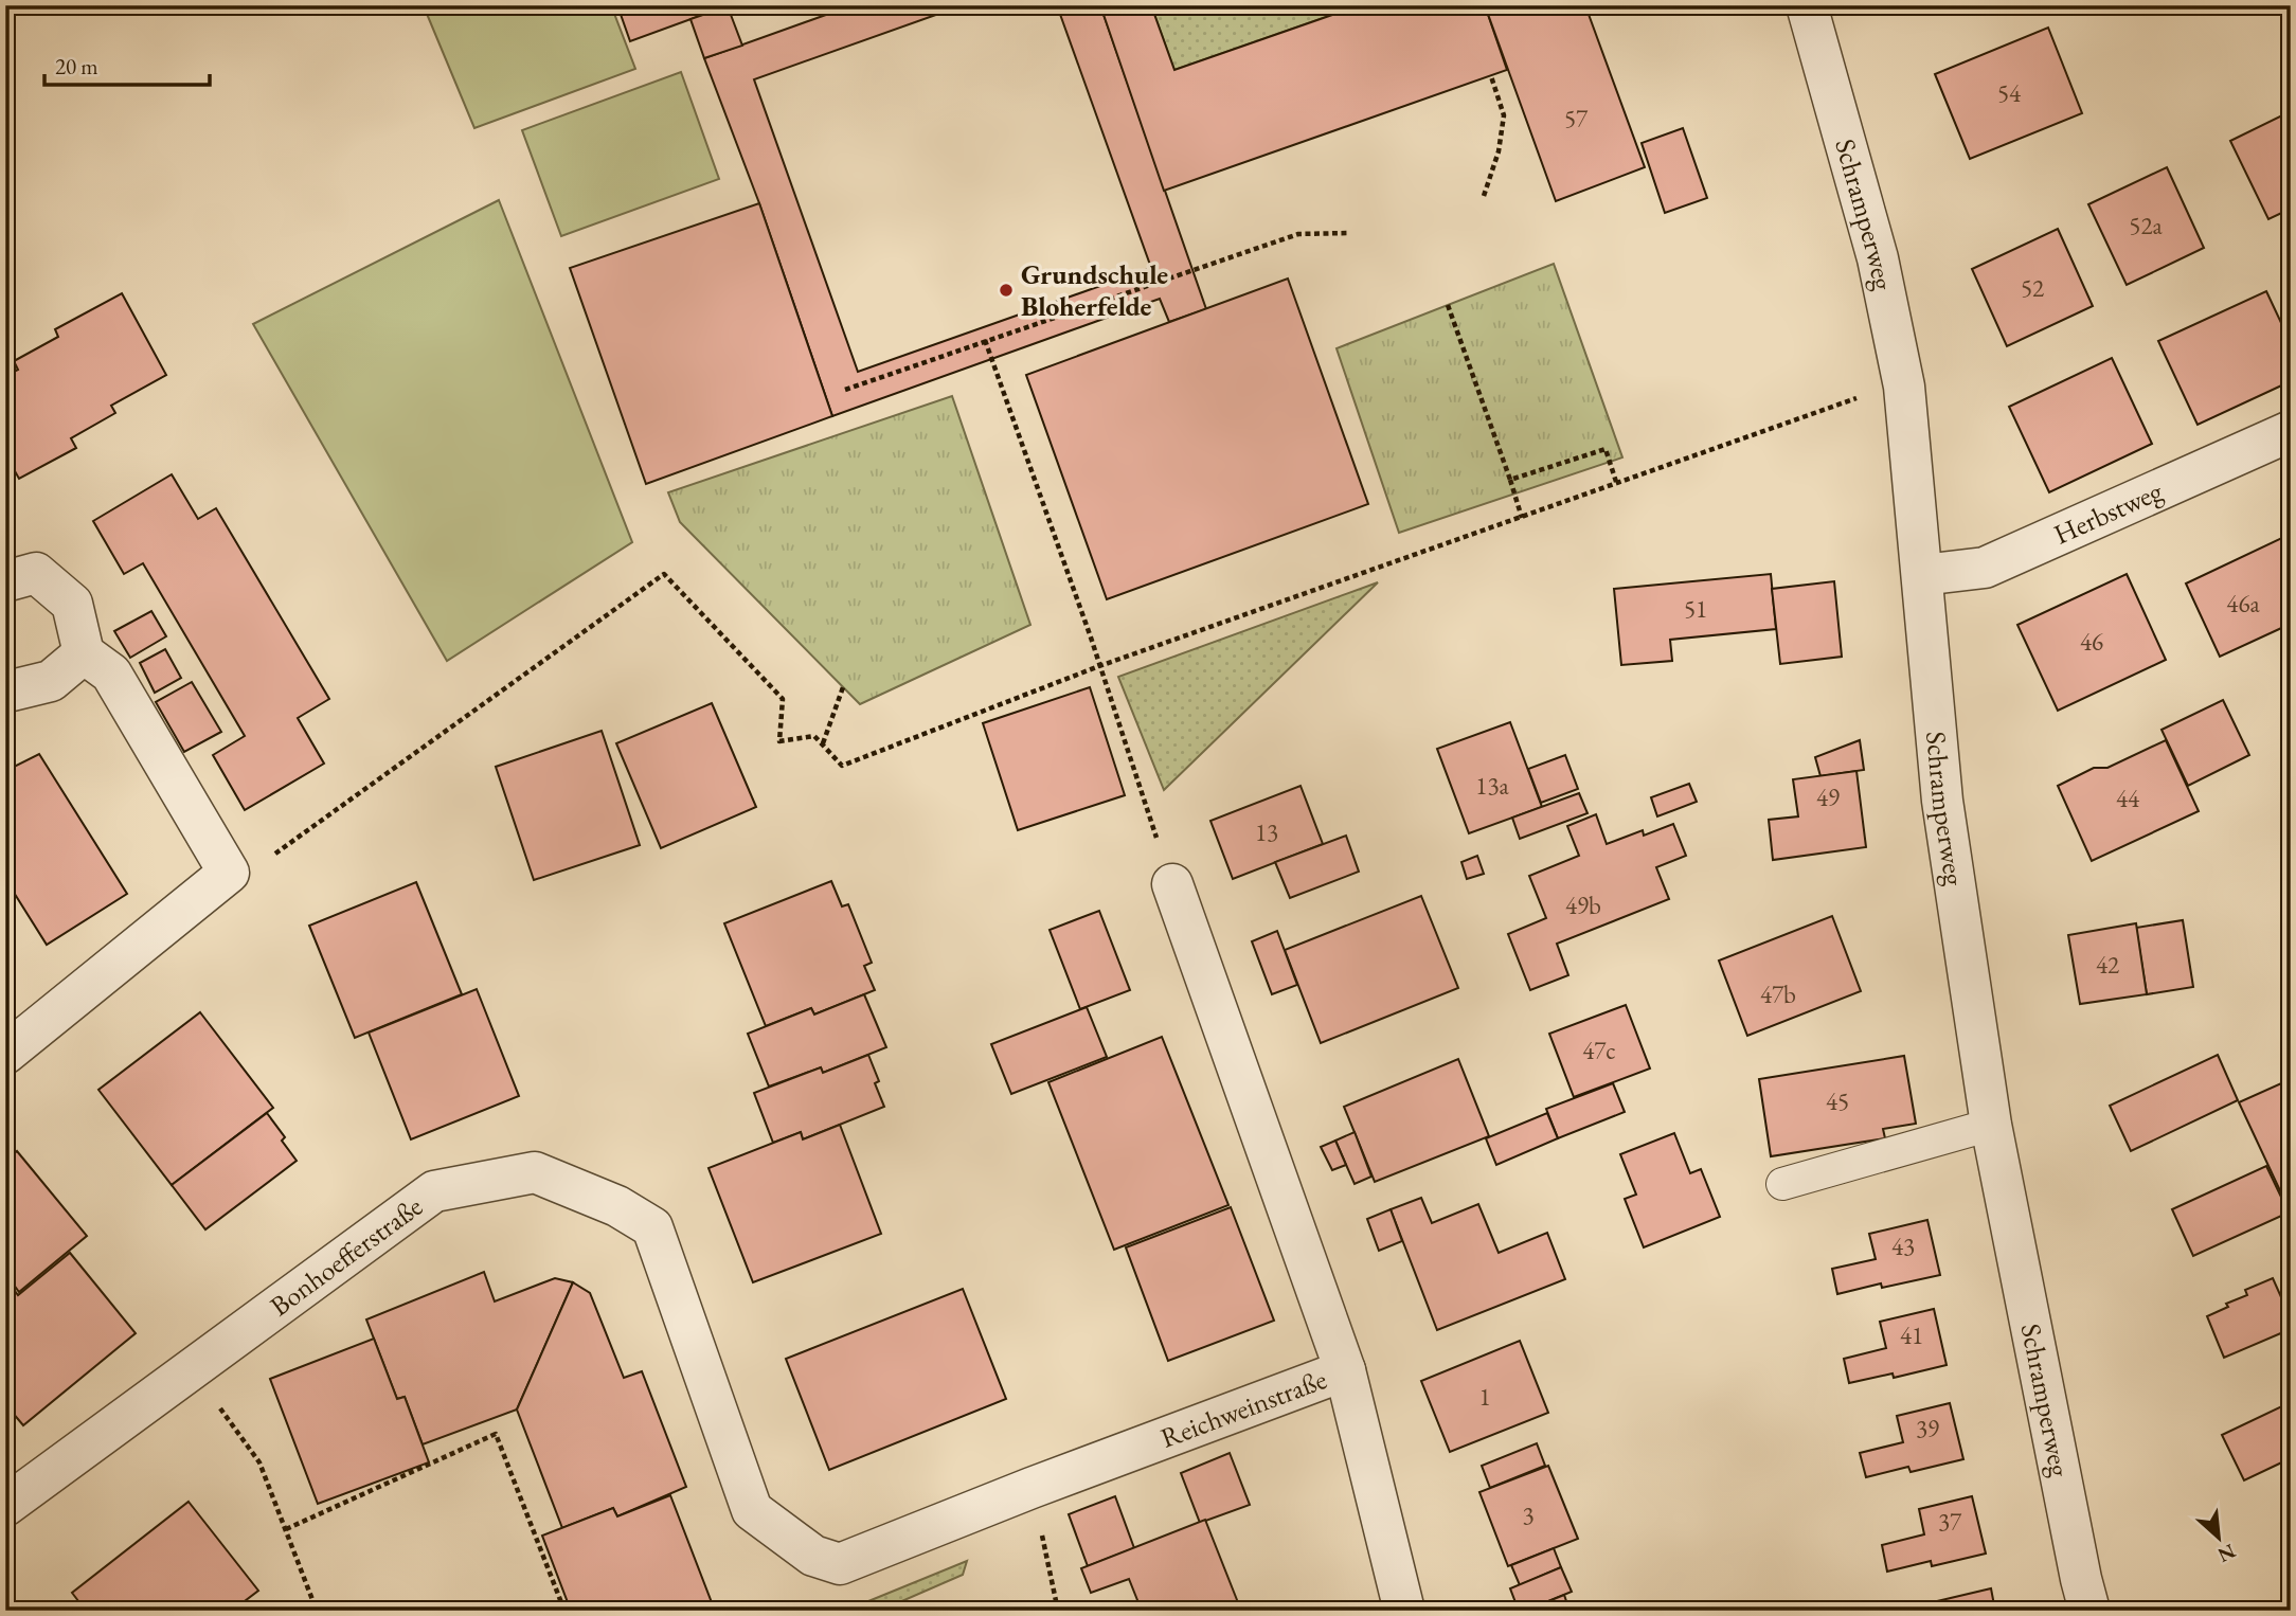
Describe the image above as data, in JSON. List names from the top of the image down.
{
  "streets": {
    "street": [
      "Schramperweg",
      "Herbstweg",
      "Bonhoefferstraße",
      "Reichweinstraße"
    ]
  },
  "crossings": [
    ["Schramperweg", "Herbstweg"],
    ["Bonhoefferstraße", "Reichweinstraße"]
  ],
  "places": ["Grundschule Bloherfelde"],
  "house_numbers": [
    "54",
    "57",
    "52a",
    "52",
    "46a",
    "51",
    "46",
    "13a",
    "49",
    "44",
    "13",
    "49b",
    "42",
    "47b",
    "47c",
    "45",
    "43",
    "41",
    "1",
    "39",
    "3",
    "37"
  ],
  "scale_bar": "20 m",
  "north": "bottom right"
}
